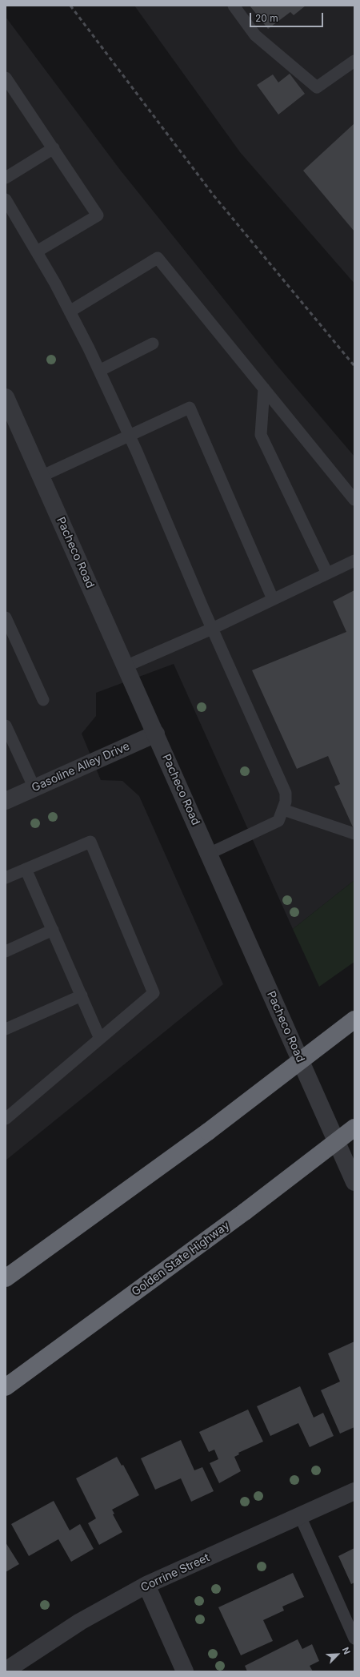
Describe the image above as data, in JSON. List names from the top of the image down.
{
  "streets": {
    "highway": ["Golden State Highway"],
    "street": ["Pacheco Road", "Gasoline Alley Drive", "Corrine Street"]
  },
  "crossings": [
    ["Pacheco Road", "Gasoline Alley Drive"]
  ],
  "scale_bar": "20 m",
  "north": "top right"
}
